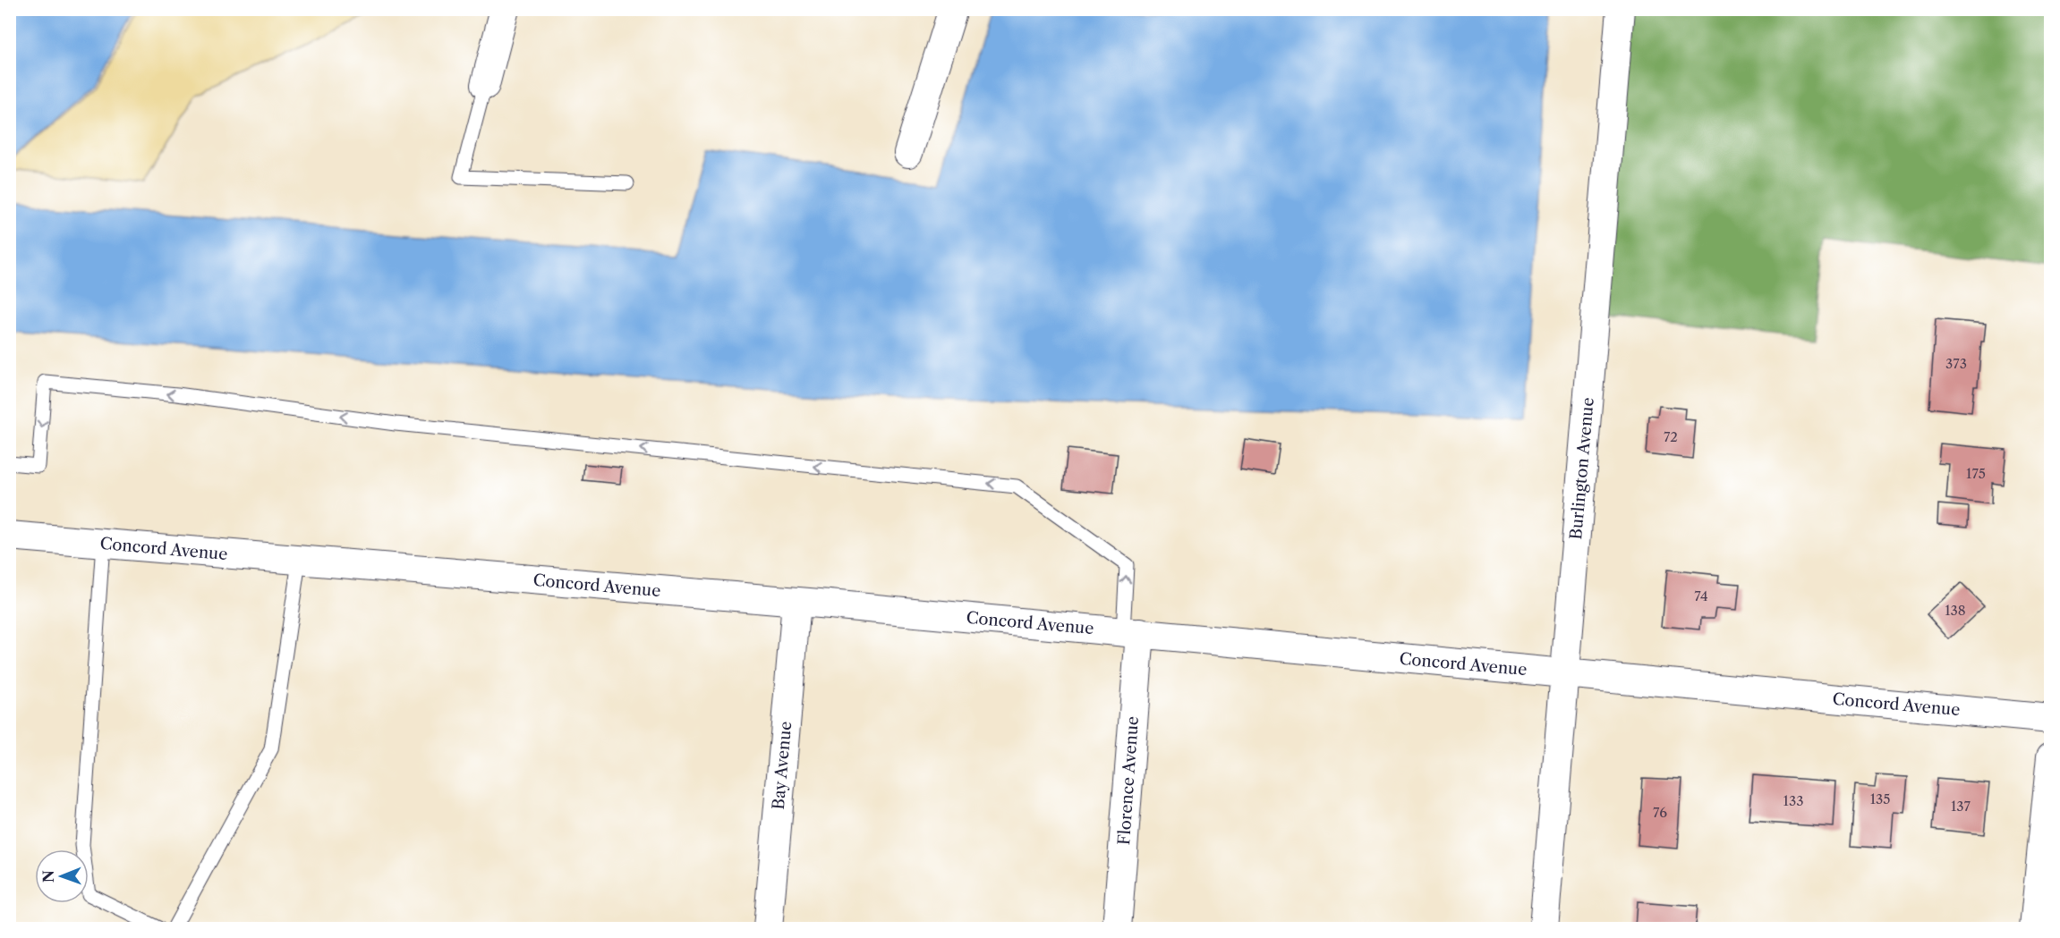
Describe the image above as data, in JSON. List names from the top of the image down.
{
  "streets": {
    "street": [
      "Burlington Avenue",
      "Concord Avenue",
      "Bay Avenue",
      "Florence Avenue"
    ]
  },
  "crossings": [
    ["Burlington Avenue", "Concord Avenue"],
    ["Concord Avenue", "Bay Avenue"],
    ["Concord Avenue", "Florence Avenue"]
  ],
  "house_numbers": [
    "373",
    "72",
    "175",
    "74",
    "138",
    "135",
    "133",
    "137",
    "76"
  ],
  "north": "left"
}
